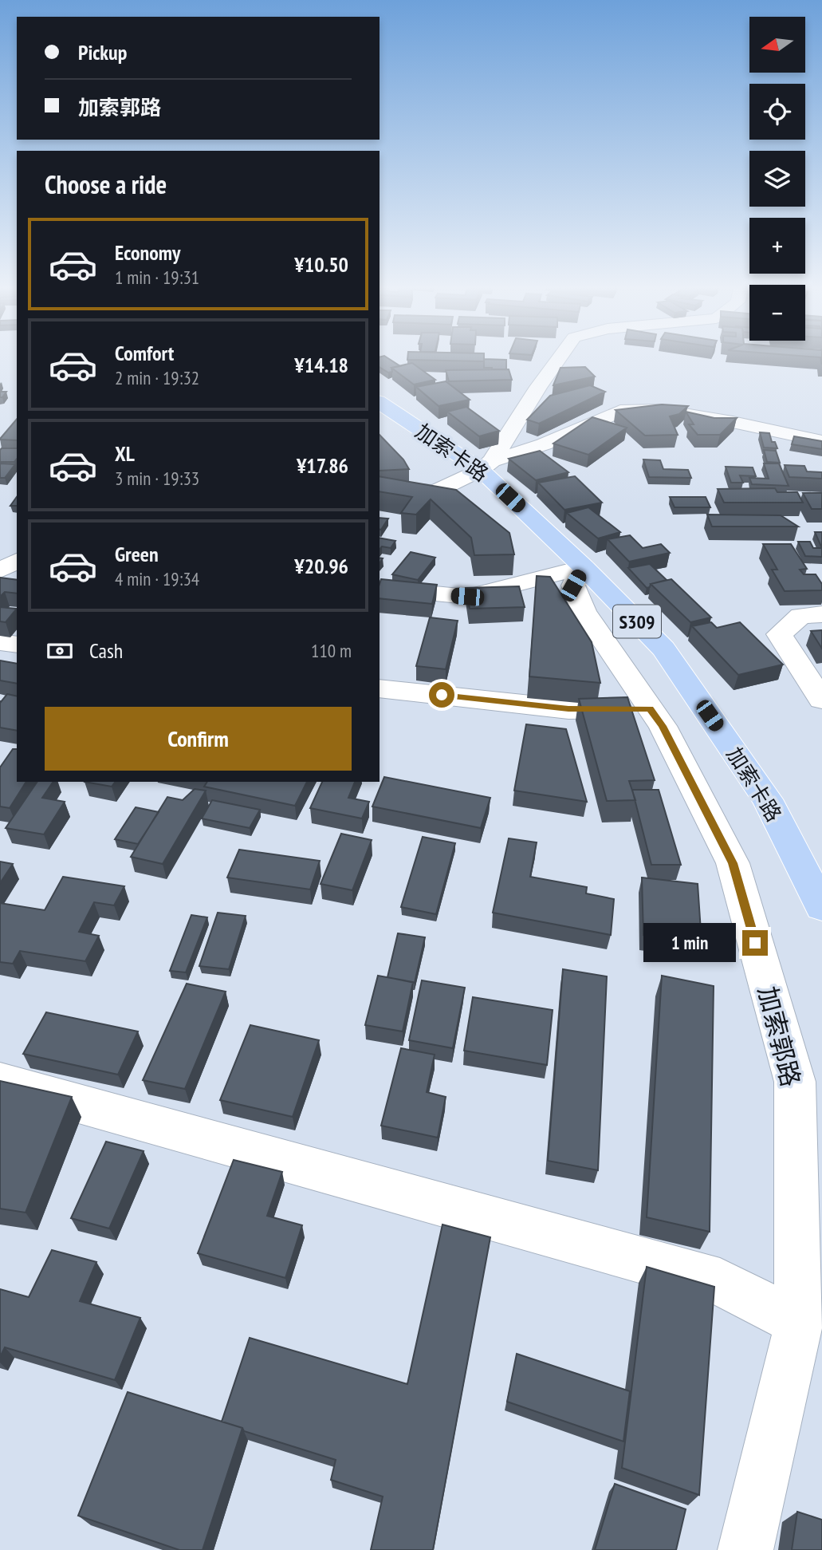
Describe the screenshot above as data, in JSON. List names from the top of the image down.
{
  "streets": {
    "main road": ["加索卡路", "S309"],
    "street": ["加索郭路"]
  },
  "crossings": [
    ["加索卡路", "加索郭路"]
  ],
  "north": "left",
  "page": {
    "map_buttons": ["+", "−"],
    "banner": ["Pickup", "加索郭路"],
    "heading": "Choose a ride",
    "list": [
      {
        "name": "Economy",
        "note": "1 min · 19:31",
        "value": "¥10.50"
      },
      {
        "name": "Comfort",
        "note": "2 min · 19:32",
        "value": "¥14.18"
      },
      {
        "name": "XL",
        "note": "3 min · 19:33",
        "value": "¥17.86"
      },
      {
        "name": "Green",
        "note": "4 min · 19:34",
        "value": "¥20.96"
      }
    ],
    "pay": ["Cash", "110 m"],
    "buttons": "Confirm",
    "bubble": "1 min"
  }
}
